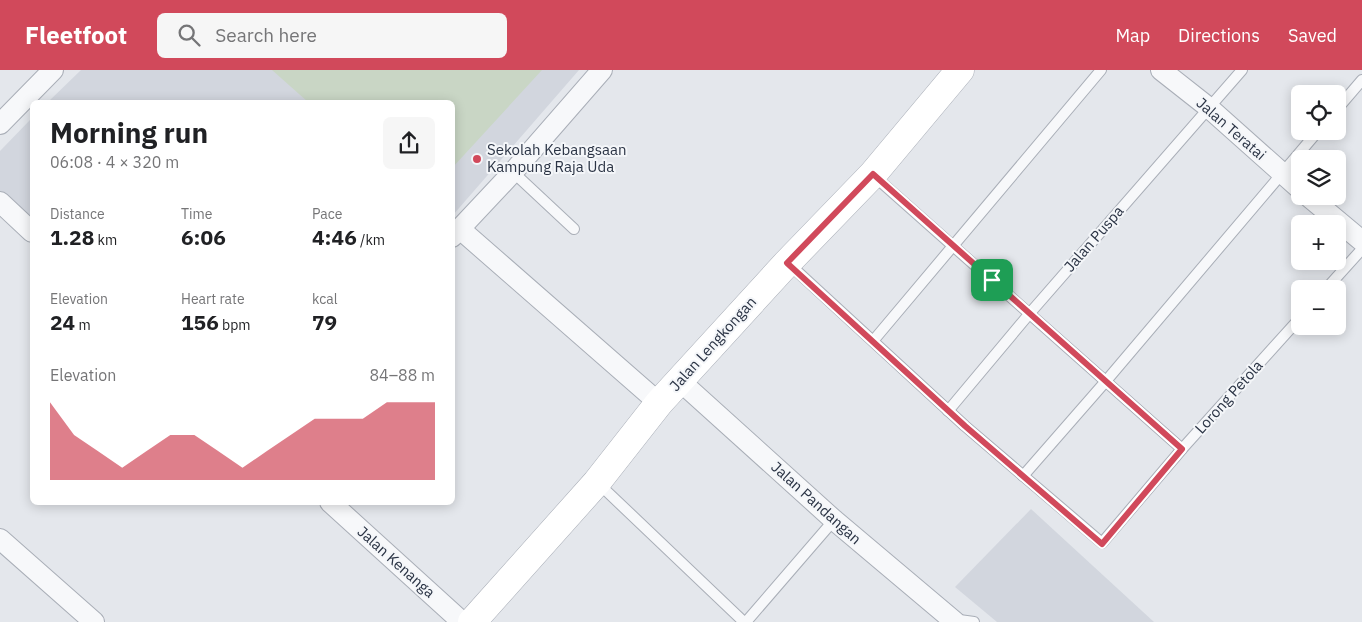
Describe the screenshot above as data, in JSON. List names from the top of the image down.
{
  "streets": {
    "street": [
      "Jalan Teratai",
      "Jalan Lengkongan",
      "Jalan Pandangan",
      "Jalan Kenanga"
    ],
    "lane": ["Jalan Puspa", "Lorong Petola"]
  },
  "crossings": [
    ["Jalan Teratai", "Jalan Puspa"],
    ["Jalan Puspa", "Lorong Petola"],
    ["Jalan Lengkongan", "Lorong Petola"],
    ["Jalan Lengkongan", "Jalan Pandangan"]
  ],
  "places": ["Sekolah Kebangsaan Kampung Raja Uda"],
  "page": {
    "header": "Fleetfoot",
    "search": "Search here",
    "nav": ["Map", "Directions", "Saved"],
    "map_buttons": ["+", "−"],
    "heading": ["Morning run", "06:08 · 4 × 320 m"],
    "stats": [
      ["Distance", "1.28 km"],
      ["Time", "6:06"],
      ["Pace", "4:46 /km"],
      ["Elevation", "24 m"],
      ["Heart rate", "156 bpm"],
      ["kcal", "79"]
    ],
    "chart": ["Elevation", "84–88 m"]
  }
}
